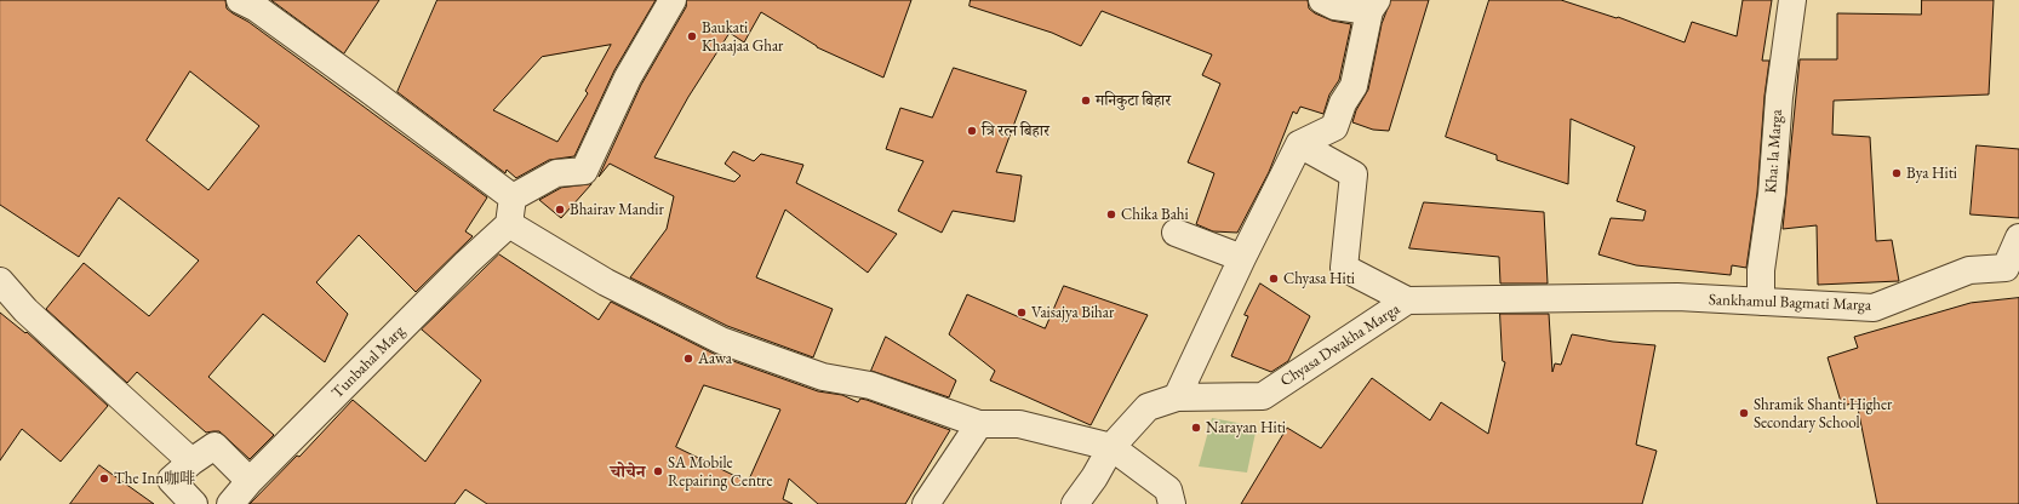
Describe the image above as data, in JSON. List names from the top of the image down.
{
  "streets": {
    "street": [
      "Kha: la Marga",
      "Sankhamul Bagmati Marga",
      "Chyasa Dwakha Marga",
      "Tunbahal Marg"
    ]
  },
  "crossings": [
    ["Kha: la Marga", "Sankhamul Bagmati Marga"],
    ["Sankhamul Bagmati Marga", "Chyasa Dwakha Marga"]
  ],
  "districts": ["चोचेन"],
  "places": [
    "Baukati Khaajaa Ghar",
    "मनिकुटा बिहार",
    "त्रि रत्न बिहार",
    "Bya Hiti",
    "Bhairav Mandir",
    "Chika Bahi",
    "Chyasa Hiti",
    "Vaisajya Bihar",
    "Aawa",
    "Shramik Shanti Higher Secondary School",
    "Narayan Hiti",
    "SA Mobile Repairing Centre",
    "The Inn咖啡"
  ]
}
